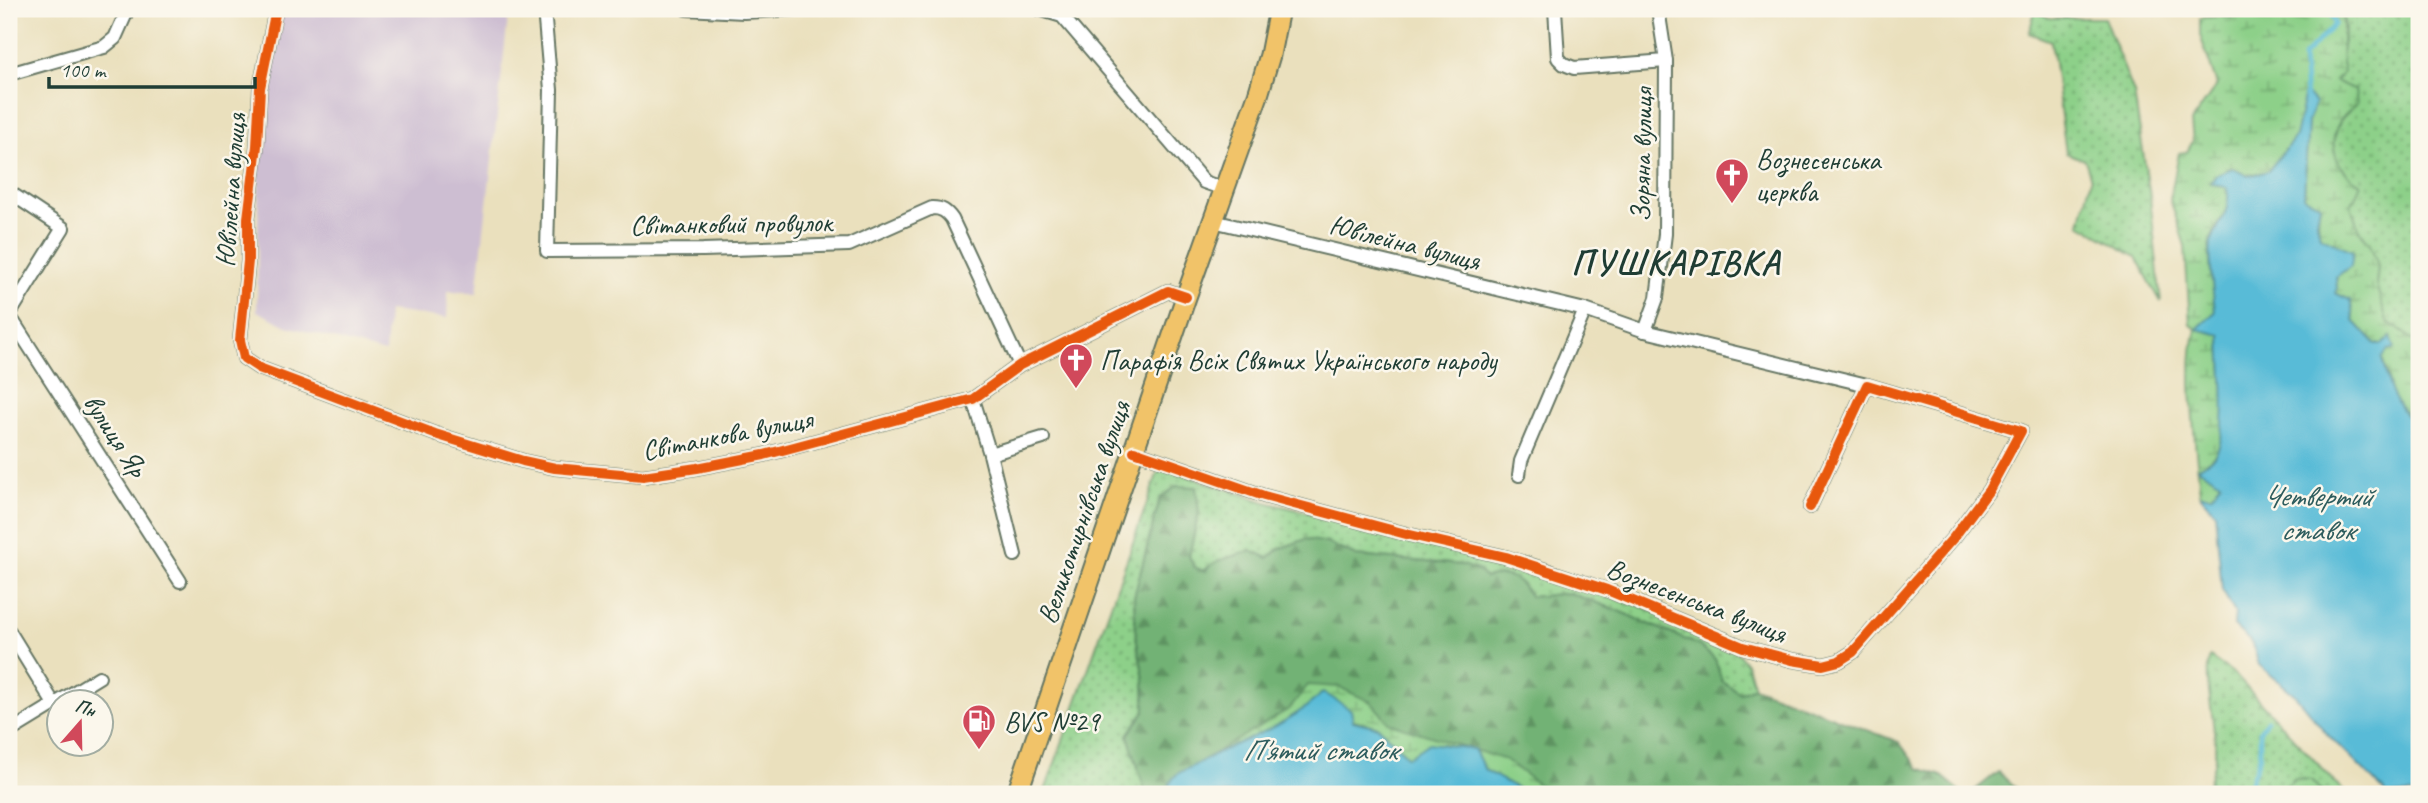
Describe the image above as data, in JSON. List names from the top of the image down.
{
  "streets": {
    "main road": ["Великотирнівська вулиця"],
    "street": [
      "Зоряна вулиця",
      "Ювілейна вулиця",
      "Світанковий провулок",
      "Світанкова вулиця",
      "вулиця Яр",
      "Вознесенська вулиця"
    ]
  },
  "crossings": [
    ["Зоряна вулиця", "Ювілейна вулиця"],
    ["Ювілейна вулиця", "Світанкова вулиця"],
    ["Ювілейна вулиця", "Великотирнівська вулиця"],
    ["Ювілейна вулиця", "Вознесенська вулиця"],
    ["Світанковий провулок", "Світанкова вулиця"],
    ["Світанкова вулиця", "Великотирнівська вулиця"],
    ["Великотирнівська вулиця", "Вознесенська вулиця"]
  ],
  "districts": ["ПУШКАРІВКА"],
  "water": ["Четвертий ставок", "П'ятий ставок"],
  "places": {
    "church": ["Вознесенська церква", "Парафія Всіх Святих Українського народу"],
    "fuel station": ["BVS №29"]
  },
  "scale_bar": "100 m",
  "north": "top"
}
